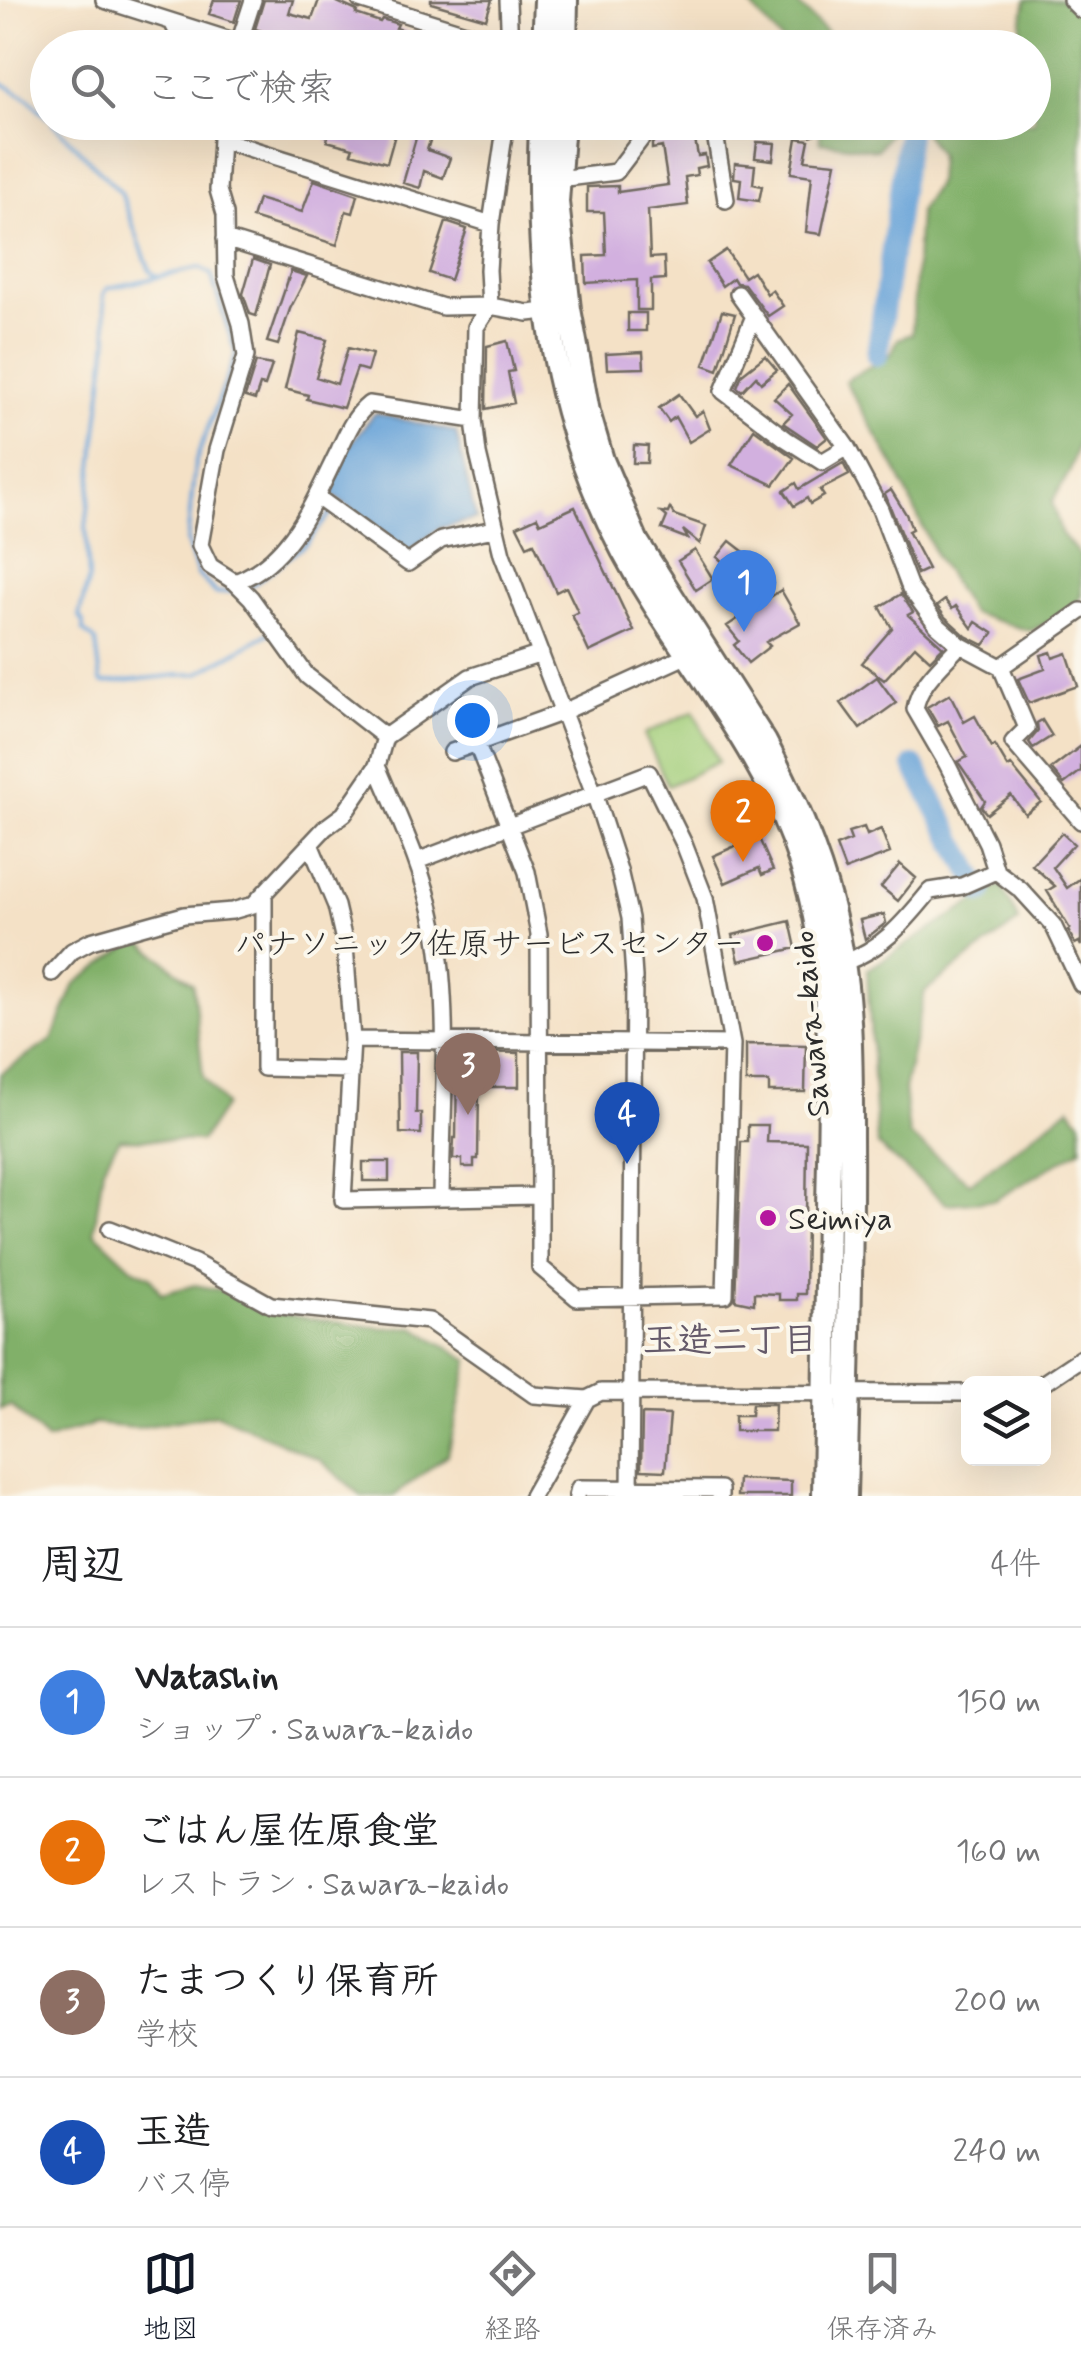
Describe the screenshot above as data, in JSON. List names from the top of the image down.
{
  "streets": {
    "highway": ["Sawara-kaido"]
  },
  "districts": ["玉造二丁目"],
  "places": ["パナソニック佐原サービスセンター", "Seimiya"],
  "page": {
    "search": "ここで検索",
    "pins": [
      "1",
      "2",
      "3",
      "4"
    ],
    "heading": ["周辺", "4件"],
    "list": [
      {
        "mark": "1",
        "name": "Watashin",
        "note": "ショップ · Sawara-kaido",
        "value": "150 m"
      },
      {
        "mark": "2",
        "name": "ごはん屋佐原食堂",
        "note": "レストラン · Sawara-kaido",
        "value": "160 m"
      },
      {
        "mark": "3",
        "name": "たまつくり保育所",
        "note": "学校",
        "value": "200 m"
      },
      {
        "mark": "4",
        "name": "玉造",
        "note": "バス停",
        "value": "240 m"
      }
    ],
    "nav": ["地図", "経路", "保存済み"]
  }
}
